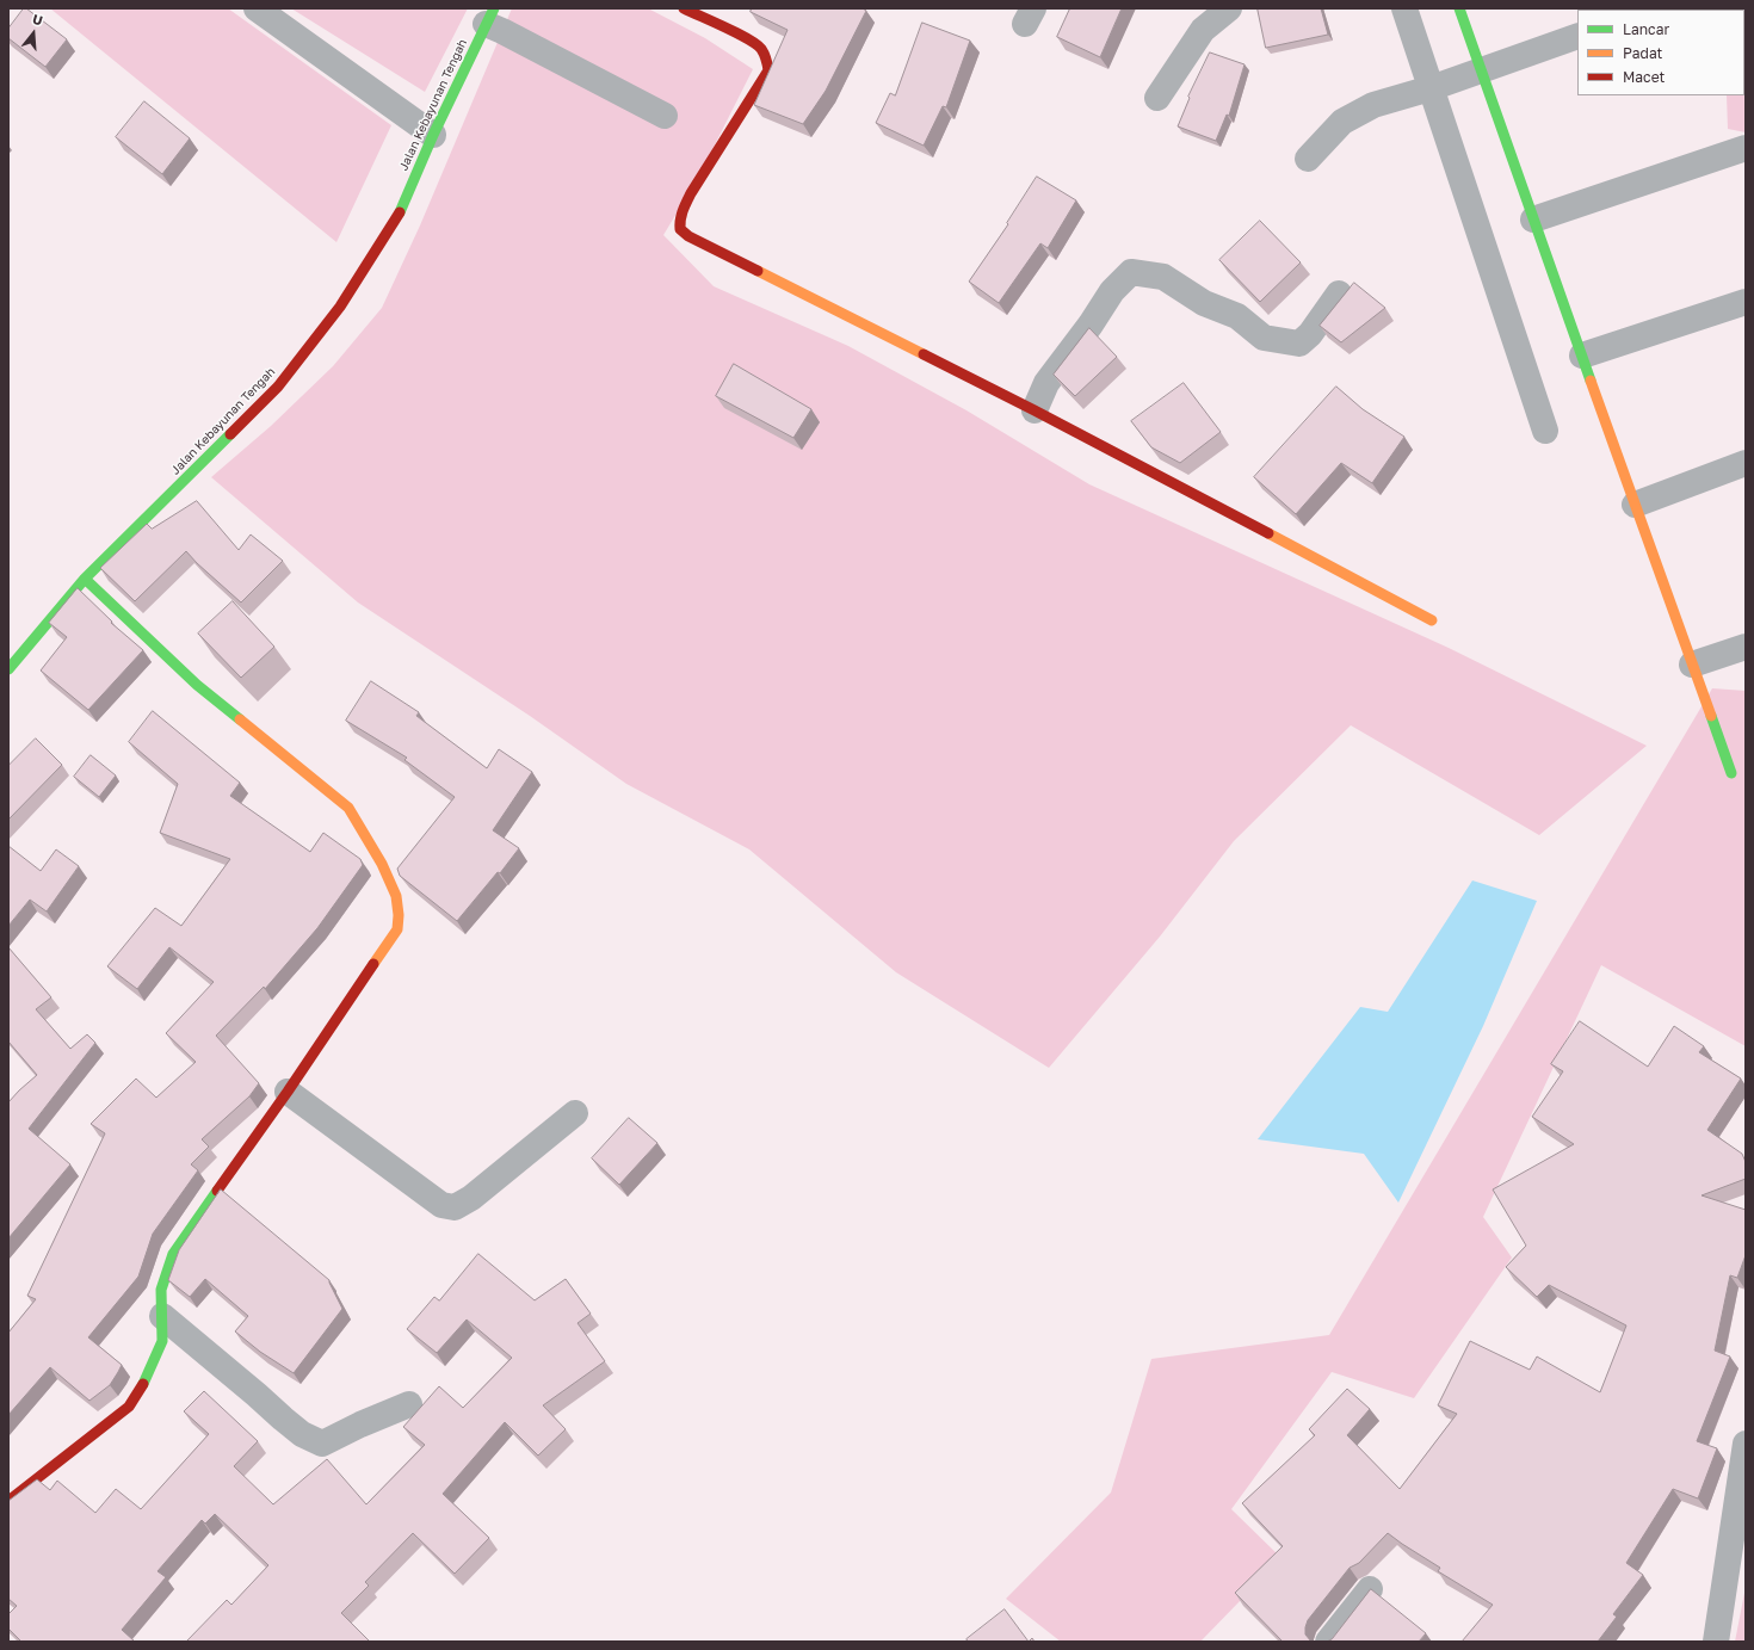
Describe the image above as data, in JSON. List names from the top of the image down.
{
  "streets": {
    "street": ["Jalan Kebayunan Tengah"]
  },
  "legend": ["Lancar", "Padat", "Macet"],
  "north": "top"
}
